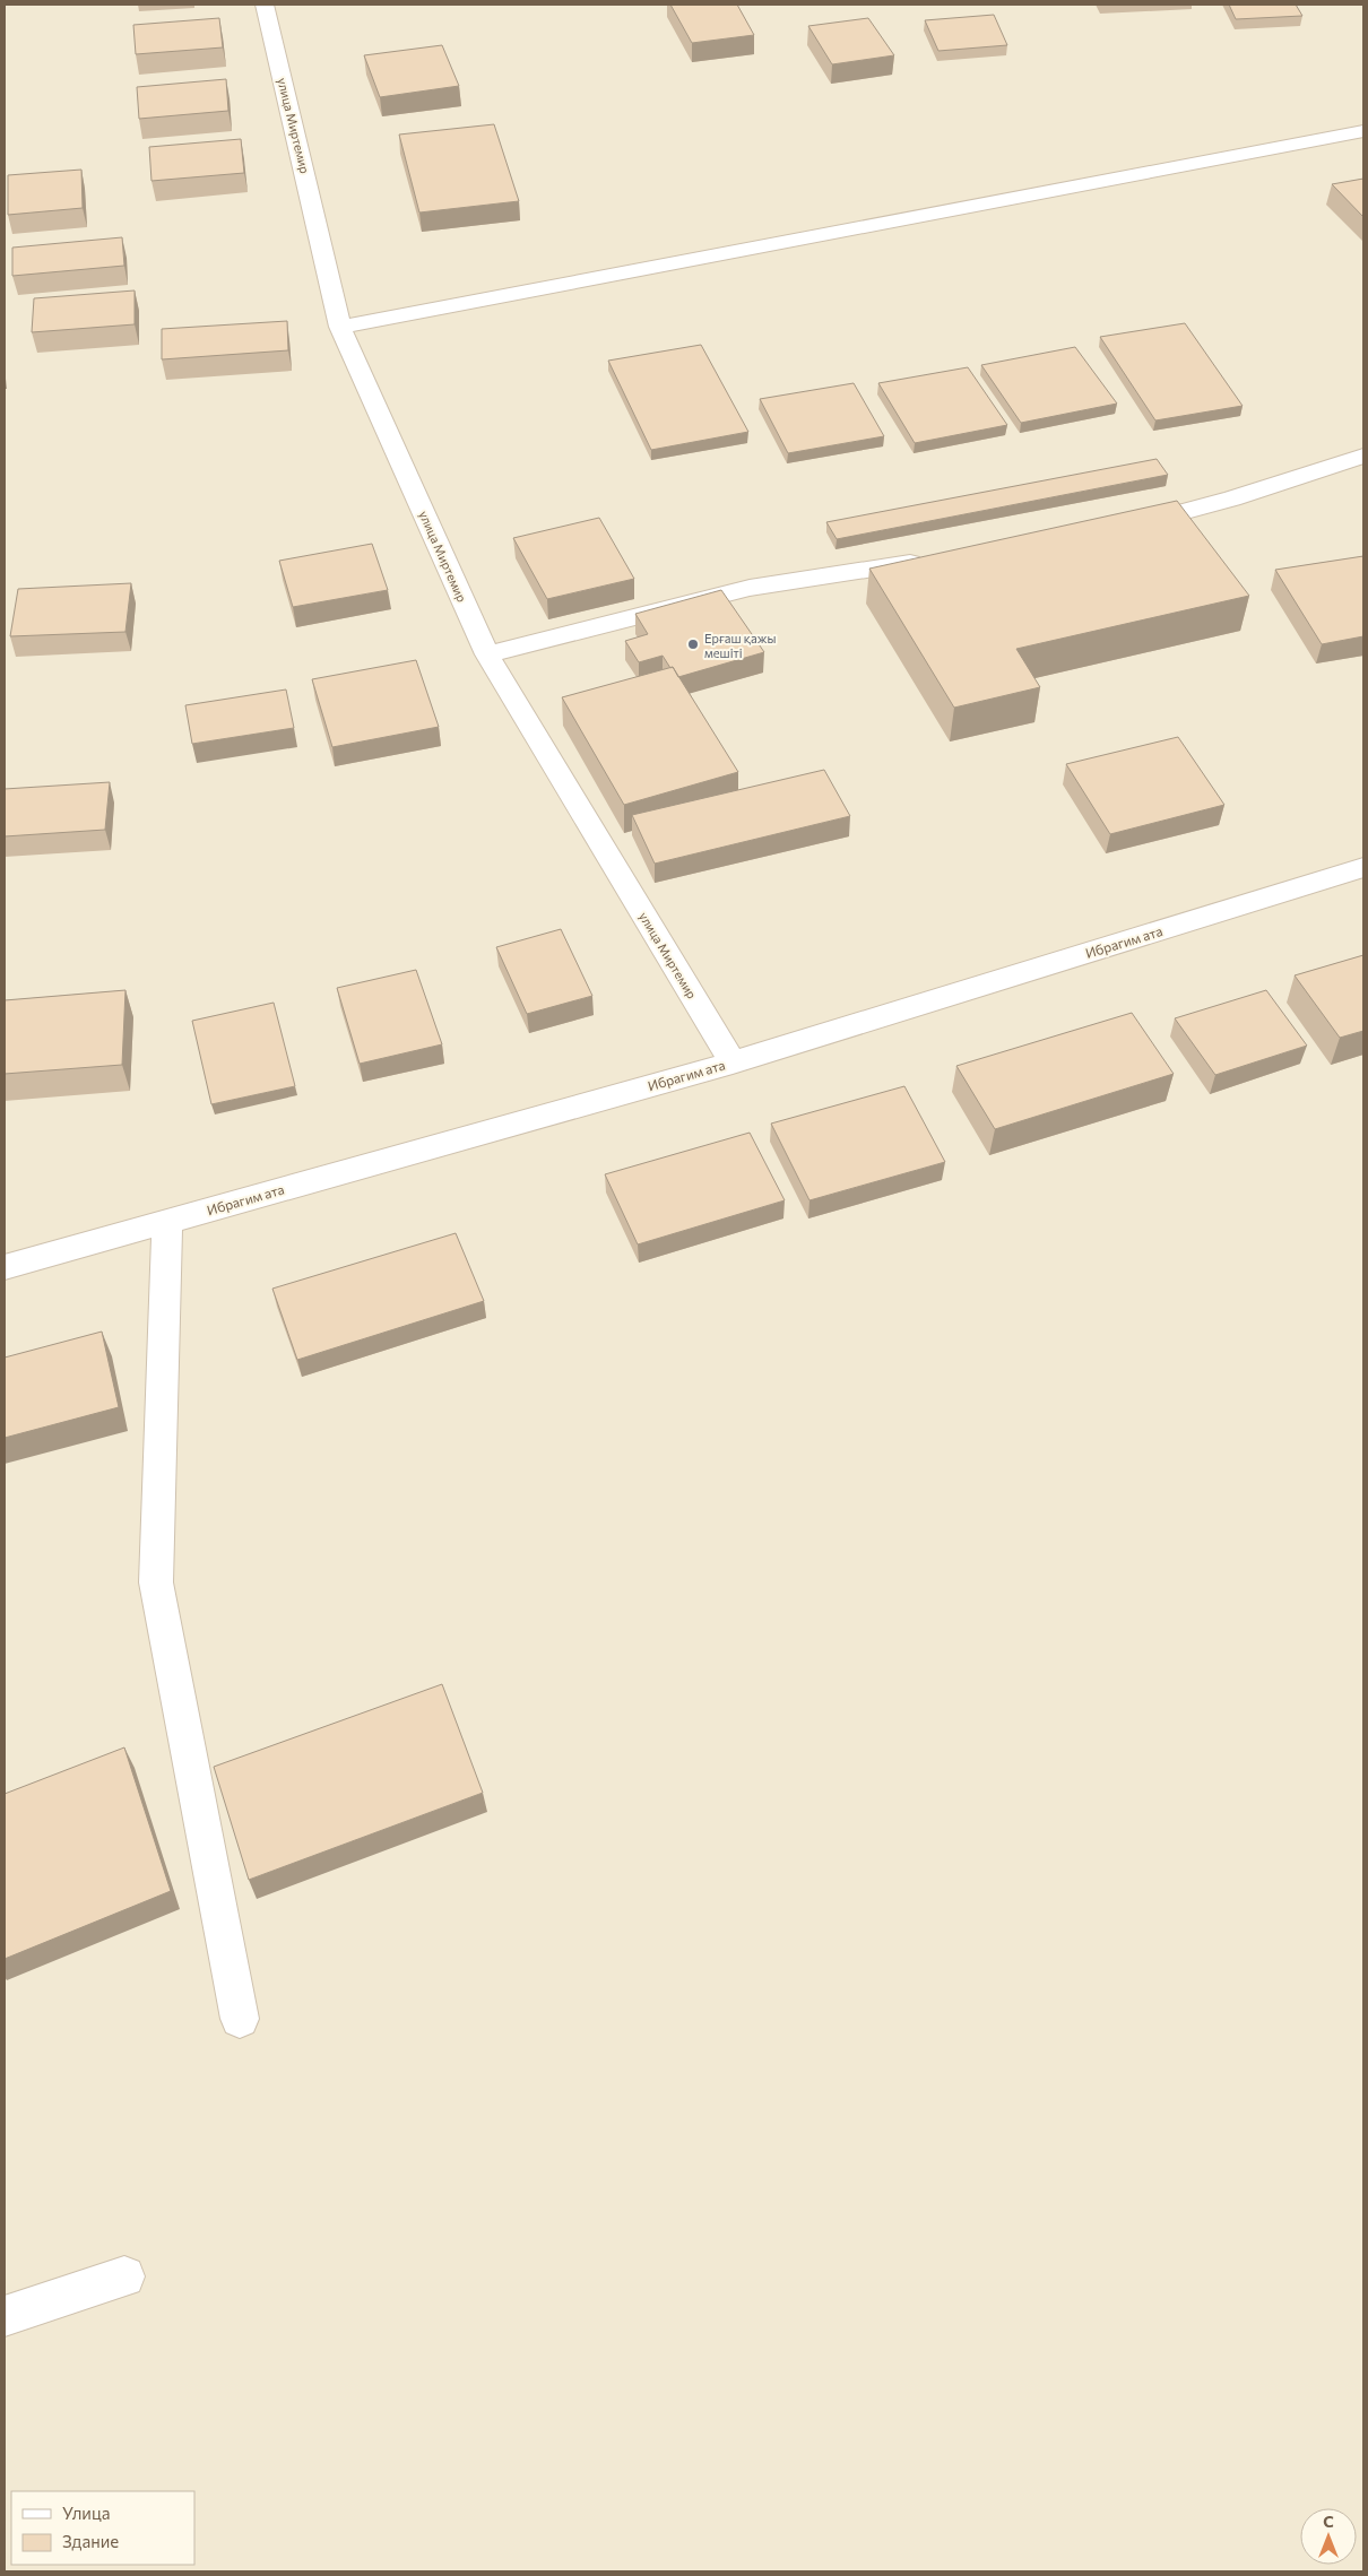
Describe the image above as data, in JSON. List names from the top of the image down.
{
  "streets": {
    "street": ["улица Миртемир", "Ибрагим ата"]
  },
  "crossings": [
    ["улица Миртемир", "Ибрагим ата"]
  ],
  "places": ["Ерғаш қажы мешіті"],
  "legend": ["Улица", "Здание"],
  "north": "top"
}
